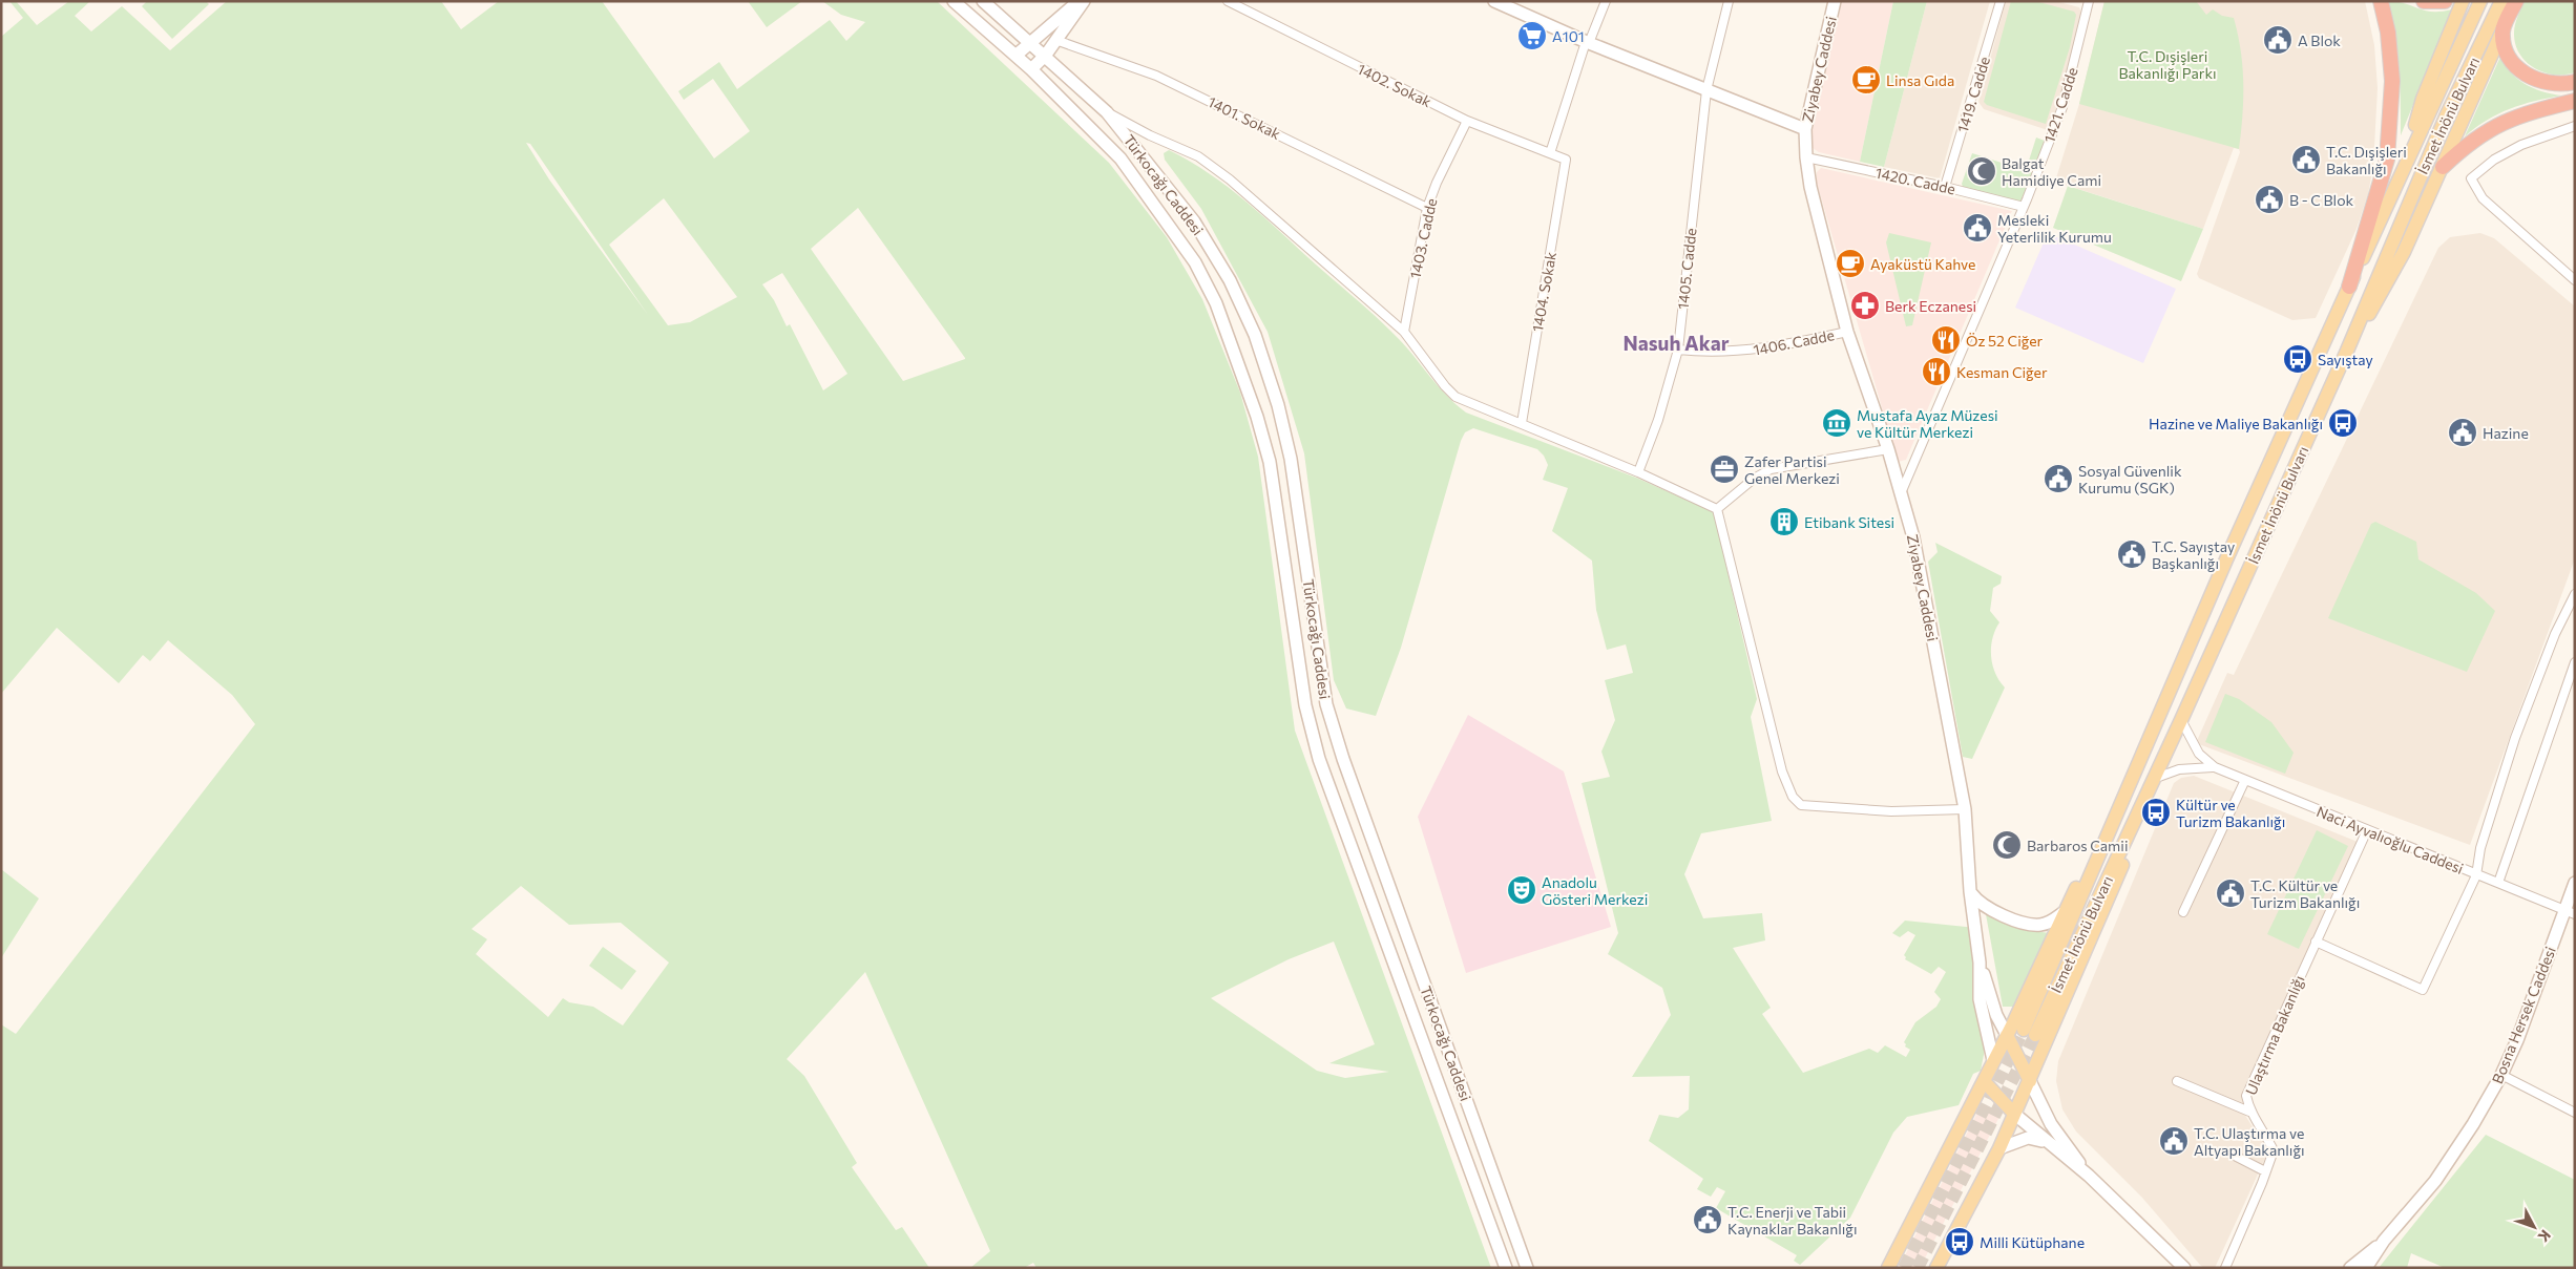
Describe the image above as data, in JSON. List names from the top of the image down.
{
  "streets": {
    "main road": [
      "Ziyabey Caddesi",
      "İsmet İnönü Bulvarı",
      "Türkocağı Caddesi",
      "Bosna Hersek Caddesi"
    ],
    "street": [
      "1402. Sokak",
      "1419. Cadde",
      "1421. Cadde",
      "1401. Sokak",
      "1420. Cadde",
      "1403. Cadde",
      "1405. Cadde",
      "1404. Sokak",
      "1406. Cadde",
      "Naci Ayvalıoğlu Caddesi",
      "Ulaştırma Bakanlığı"
    ]
  },
  "crossings": [
    ["Ziyabey Caddesi", "1421. Cadde"],
    ["Ziyabey Caddesi", "1420. Cadde"],
    ["Ziyabey Caddesi", "1406. Cadde"],
    ["1402. Sokak", "1403. Cadde"],
    ["1402. Sokak", "1404. Sokak"],
    ["1419. Cadde", "1420. Cadde"],
    ["1421. Cadde", "1420. Cadde"],
    ["İsmet İnönü Bulvarı", "Naci Ayvalıoğlu Caddesi"],
    ["1401. Sokak", "1403. Cadde"],
    ["1405. Cadde", "1406. Cadde"],
    ["Naci Ayvalıoğlu Caddesi", "Bosna Hersek Caddesi"],
    ["Naci Ayvalıoğlu Caddesi", "Ulaştırma Bakanlığı"]
  ],
  "districts": ["Nasuh Akar"],
  "parks": ["T.C. Dışişleri Bakanlığı Parkı"],
  "places": {
    "supermarket": ["A101"],
    "public building": [
      "A Blok",
      "T.C. Dışişleri Bakanlığı",
      "B - C Blok",
      "Mesleki Yeterlilik Kurumu",
      "Hazine",
      "Sosyal Güvenlik Kurumu (SGK)",
      "T.C. Sayıştay Başkanlığı",
      "T.C. Kültür ve Turizm Bakanlığı",
      "T.C. Ulaştırma ve Altyapı Bakanlığı",
      "T.C. Enerji ve Tabii Kaynaklar Bakanlığı"
    ],
    "cafe": ["Linsa Gıda", "Ayaküstü Kahve"],
    "mosque": ["Balgat Hamidiye Cami", "Barbaros Camii"],
    "pharmacy": ["Berk Eczanesi"],
    "restaurant": ["Öz 52 Ciğer", "Kesman Ciğer"],
    "bus stop": [
      "Sayıştay",
      "Hazine ve Maliye Bakanlığı",
      "Kültür ve Turizm Bakanlığı",
      "Milli Kütüphane"
    ],
    "museum": ["Mustafa Ayaz Müzesi ve Kültür Merkezi"],
    "office": ["Zafer Partisi Genel Merkezi"],
    "building": ["Etibank Sitesi"],
    "theatre": ["Anadolu Gösteri Merkezi"]
  },
  "north": "bottom right"
}
